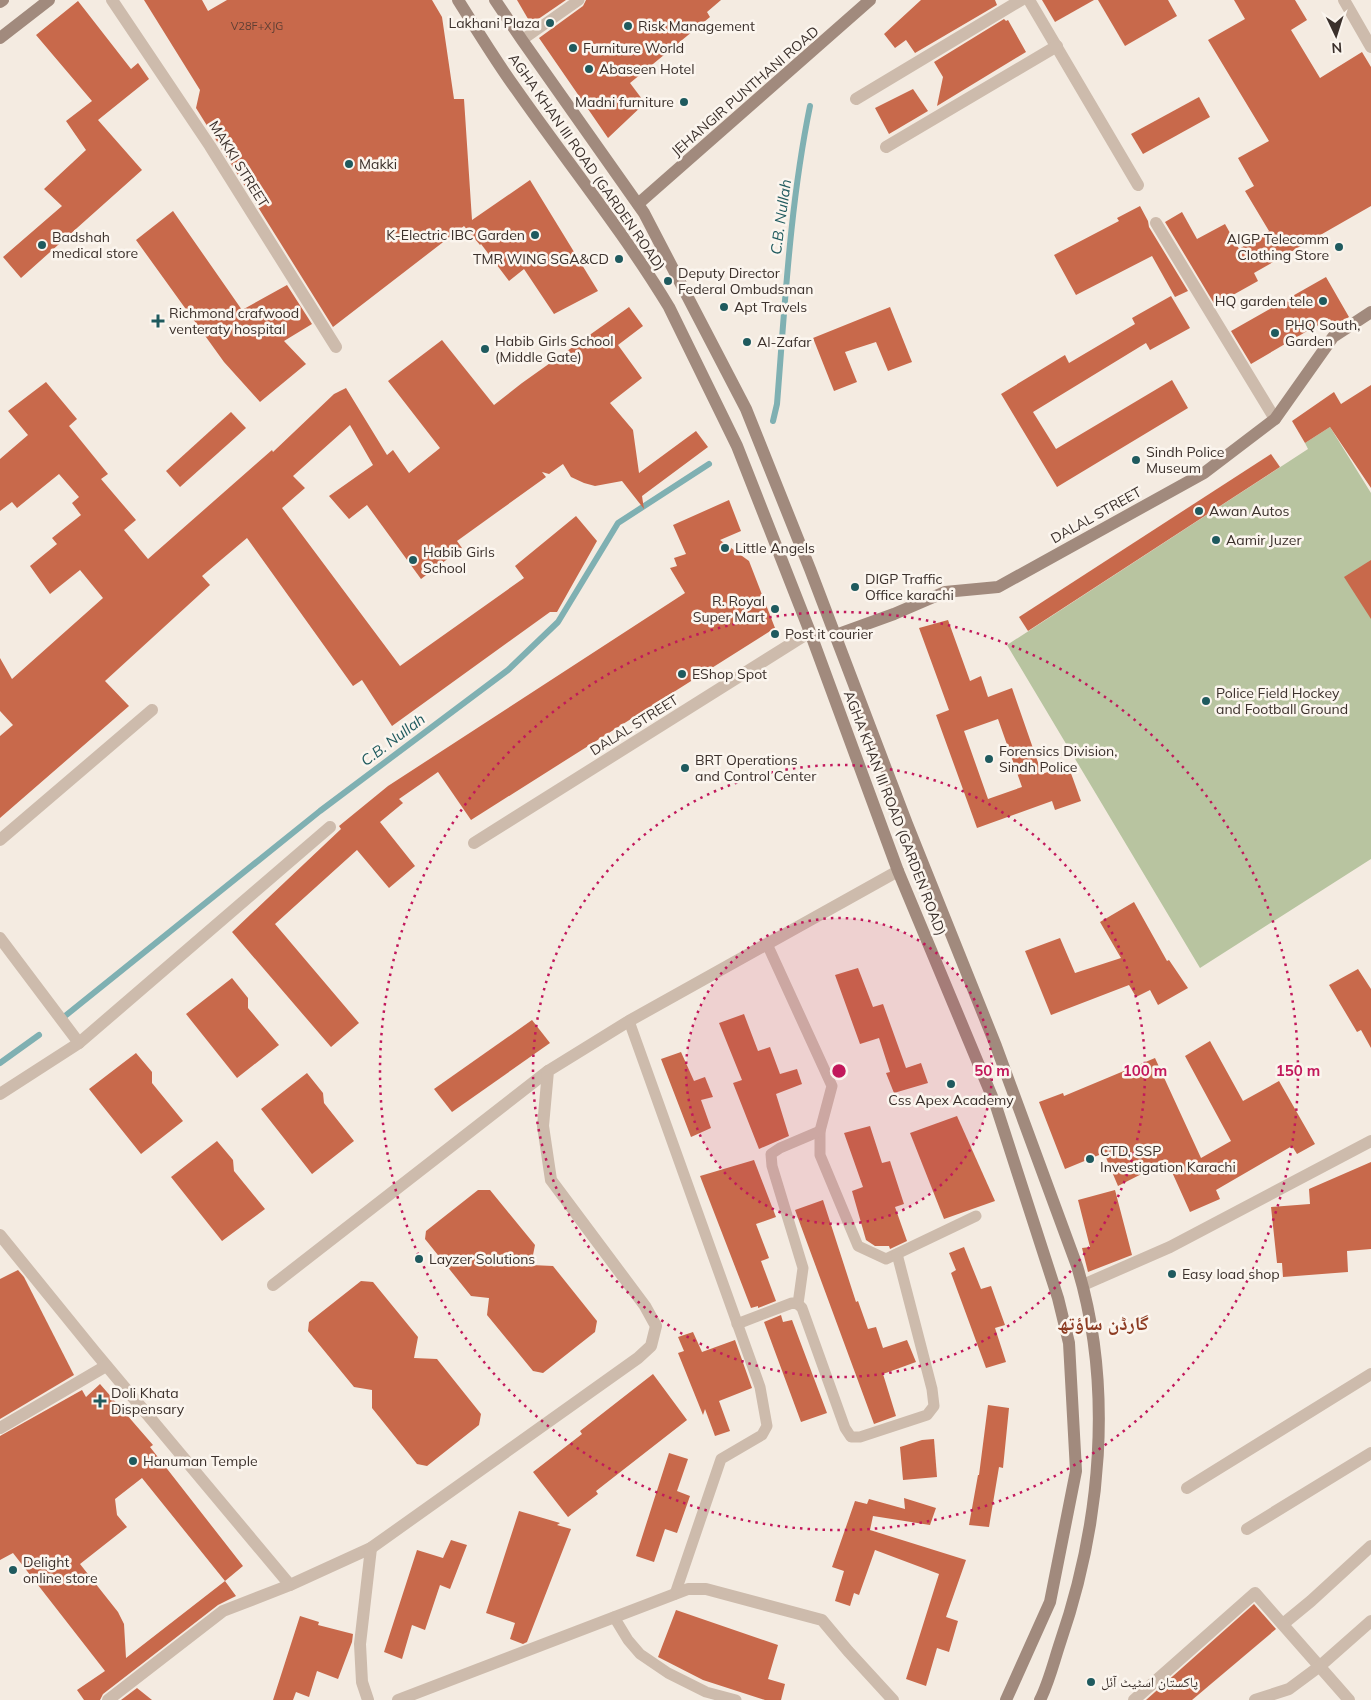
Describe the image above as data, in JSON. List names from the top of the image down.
{
  "streets": {
    "main road": ["JEHANGIR PUNTHANI ROAD", "AGHA KHAN III ROAD (GARDEN ROAD)", "DALAL STREET"],
    "street": ["MAKKI STREET"]
  },
  "crossings": [
    ["JEHANGIR PUNTHANI ROAD", "AGHA KHAN III ROAD (GARDEN ROAD)"],
    ["AGHA KHAN III ROAD (GARDEN ROAD)", "DALAL STREET"]
  ],
  "districts": ["گارڈن ساؤتھ"],
  "water": ["C.B. Nullah"],
  "places": {
    "other": [
      "Lakhani Plaza",
      "Risk Management",
      "Furniture World",
      "Abaseen Hotel",
      "Madni furniture",
      "Makki",
      "K-Electric IBC Garden",
      "Badshah medical store",
      "AIGP Telecomm Clothing Store",
      "TMR WING SGA&CD",
      "Deputy Director Federal Ombudsman",
      "HQ garden tele",
      "Apt Travels",
      "PHQ South, Garden",
      "Al-Zafar",
      "Habib Girls School (Middle Gate)",
      "Sindh Police Museum",
      "Awan Autos",
      "Aamir Juzer",
      "Little Angels",
      "Habib Girls School",
      "DIGP Traffic Office karachi",
      "R. Royal Super Mart",
      "Post it courier",
      "EShop Spot",
      "Police Field Hockey and Football Ground",
      "Forensics Division, Sindh Police",
      "BRT Operations and Control Center",
      "Css Apex Academy",
      "CTD, SSP Investigation Karachi",
      "Layzer Solutions",
      "Easy load shop",
      "Hanuman Temple",
      "Delight online store",
      "پاکستان اسٹیٹ آئل"
    ],
    "health": ["Richmond crafwood venteraty hospital", "Doli Khata Dispensary"]
  },
  "house_numbers": ["V28F+XJG"],
  "north": "bottom",
  "rings": ["50 m", "100 m", "150 m"]
}
